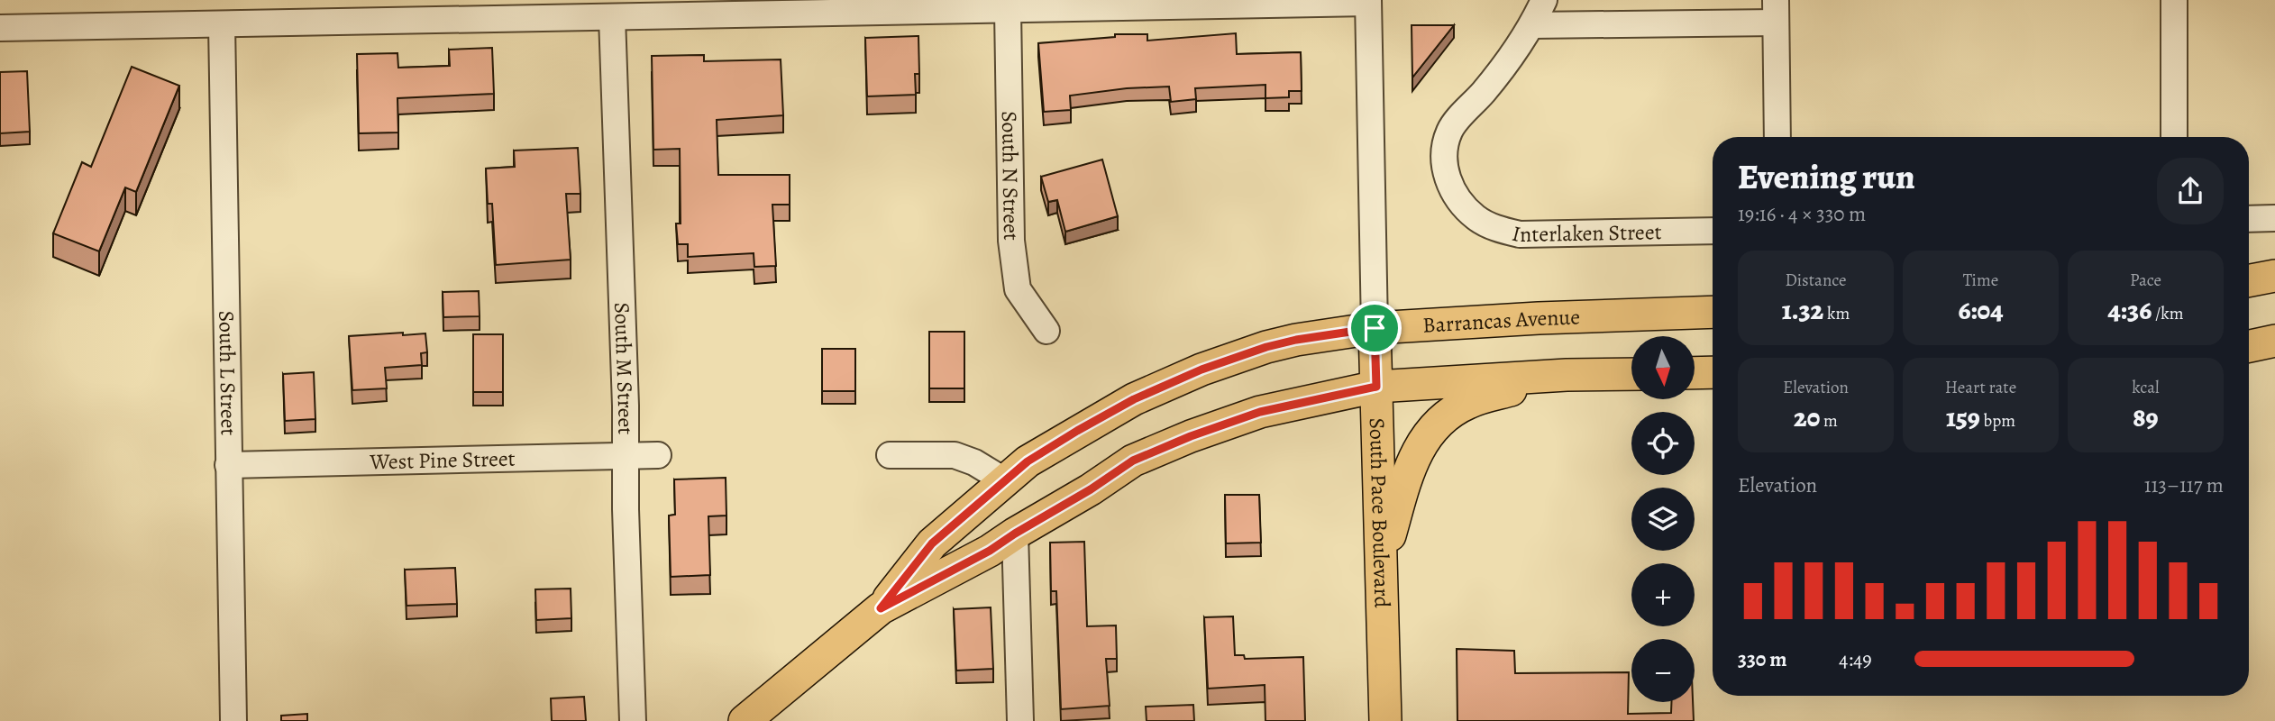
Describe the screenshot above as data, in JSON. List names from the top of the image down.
{
  "streets": {
    "main road": ["Barrancas Avenue", "South Pace Boulevard"],
    "street": [
      "South N Street",
      "Interlaken Street",
      "South M Street",
      "South L Street",
      "West Pine Street"
    ]
  },
  "crossings": [
    ["Barrancas Avenue", "South Pace Boulevard"],
    ["South M Street", "West Pine Street"],
    ["South L Street", "West Pine Street"]
  ],
  "north": "bottom",
  "page": {
    "heading": ["Evening run", "19:16 · 4 × 330 m"],
    "stats": [
      ["Distance", "1.32 km"],
      ["Time", "6:04"],
      ["Pace", "4:36 /km"],
      ["Elevation", "20 m"],
      ["Heart rate", "159 bpm"],
      ["kcal", "89"]
    ],
    "map_buttons": ["+", "−"],
    "chart": ["Elevation", "113–117 m"],
    "list": [
      {
        "name": "330 m",
        "note": "4:49"
      }
    ]
  }
}
